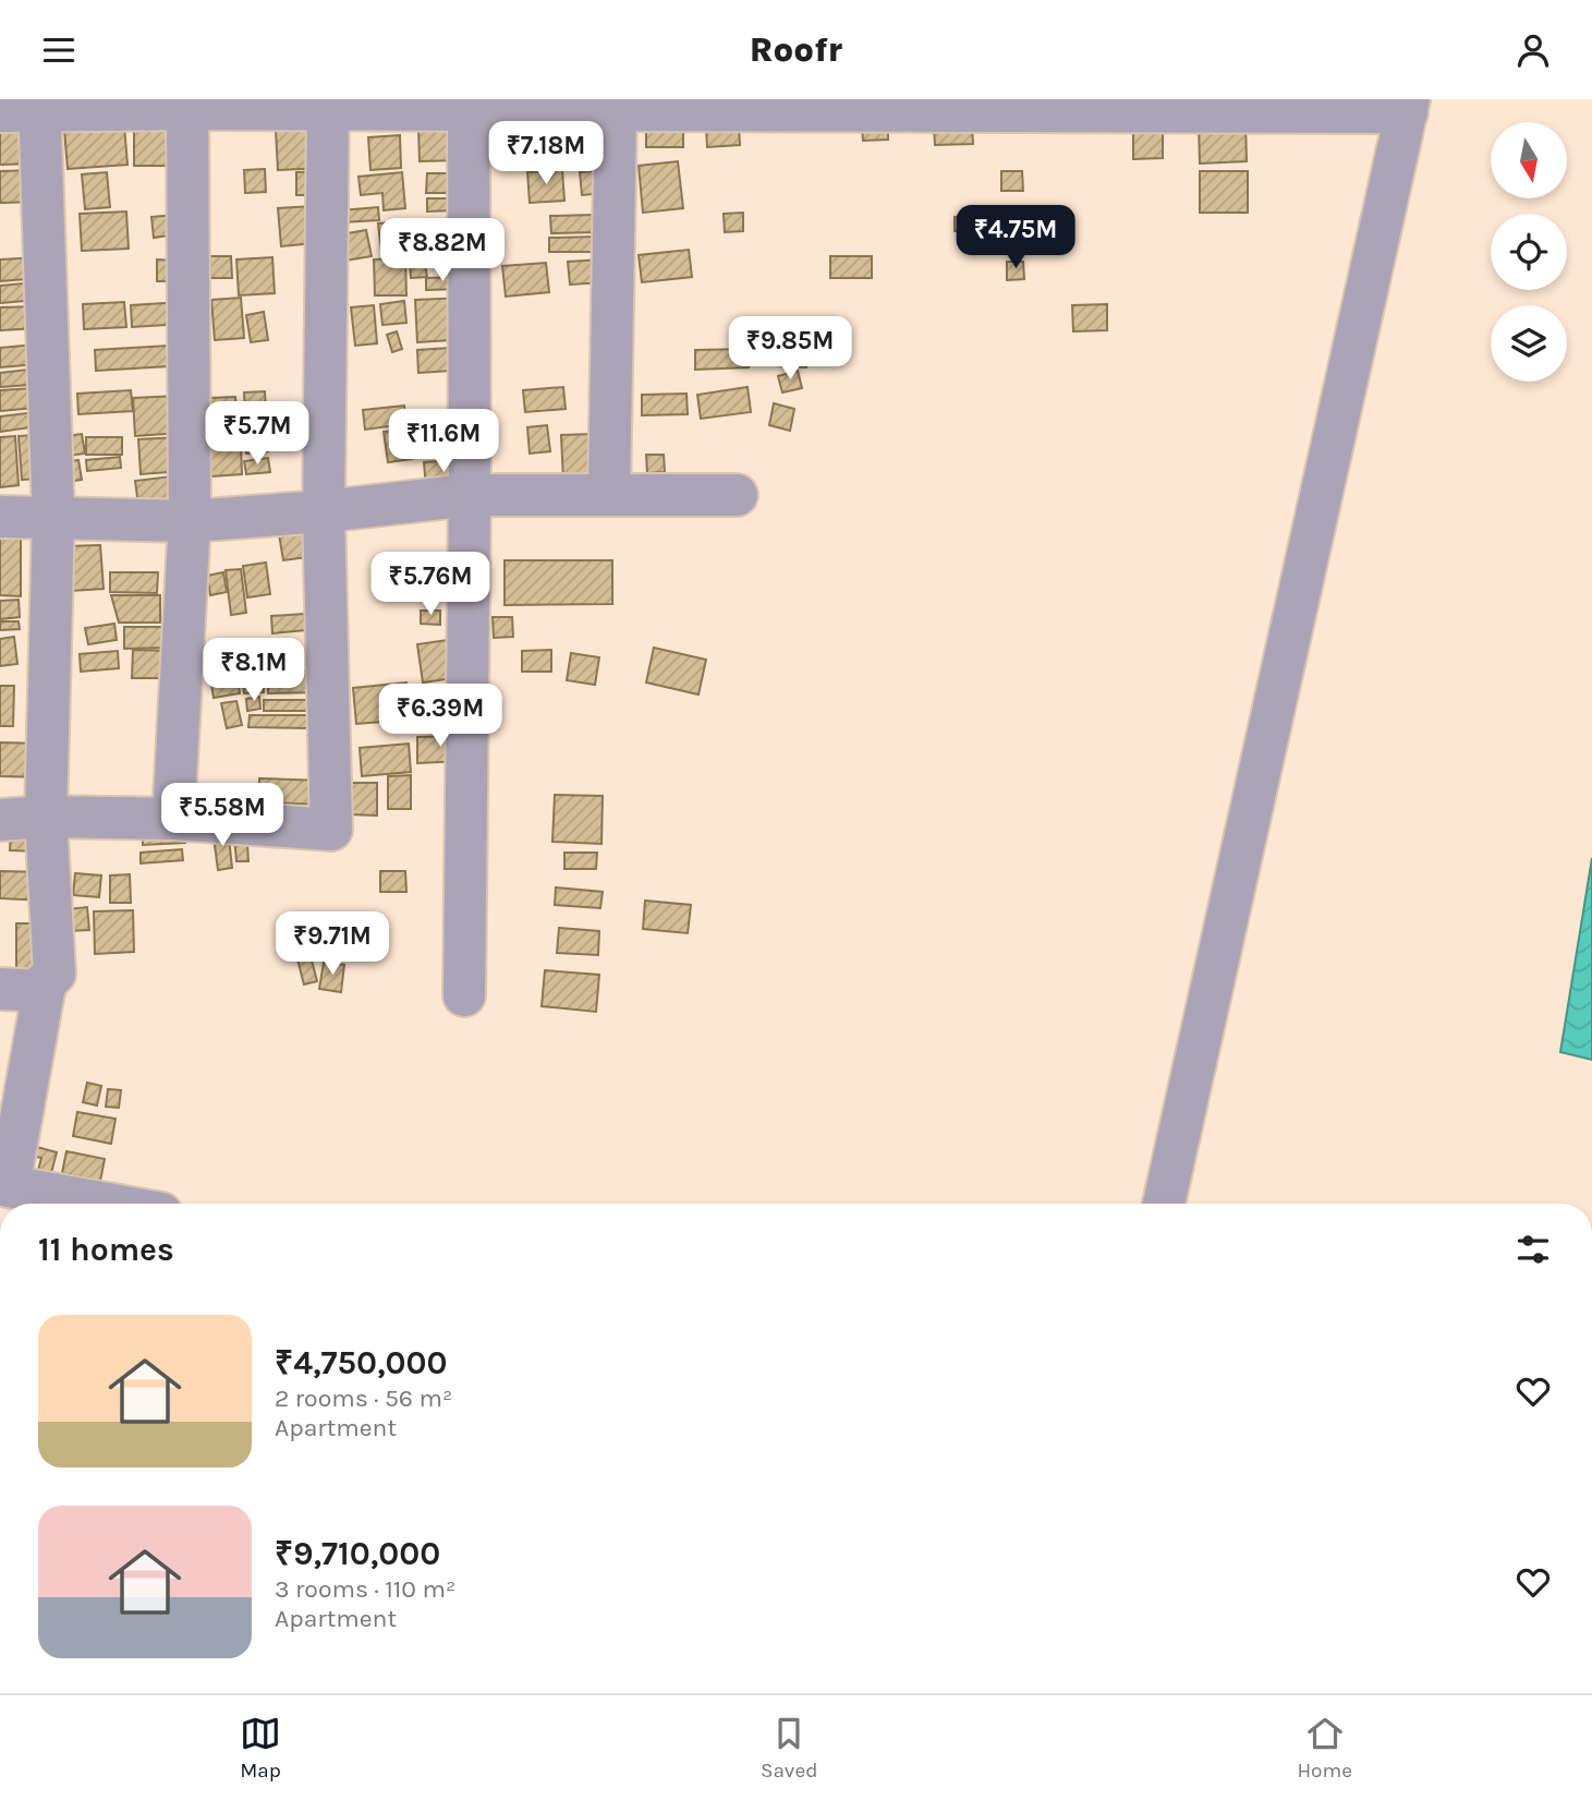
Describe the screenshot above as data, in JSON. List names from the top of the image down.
{
  "north": "bottom",
  "page": {
    "header": "Roofr",
    "price": [
      "₹7.18M",
      "₹4.75M",
      "₹8.82M",
      "₹9.85M",
      "₹5.7M",
      "₹11.6M",
      "₹5.76M",
      "₹8.1M",
      "₹6.39M",
      "₹5.58M",
      "₹9.71M"
    ],
    "heading": "11 homes",
    "list": [
      {
        "name": "₹4,750,000",
        "note": "2 rooms · 56 m² · Apartment"
      },
      {
        "name": "₹9,710,000",
        "note": "3 rooms · 110 m² · Apartment"
      }
    ],
    "tabs": ["Map", "Saved", "Home"]
  }
}
